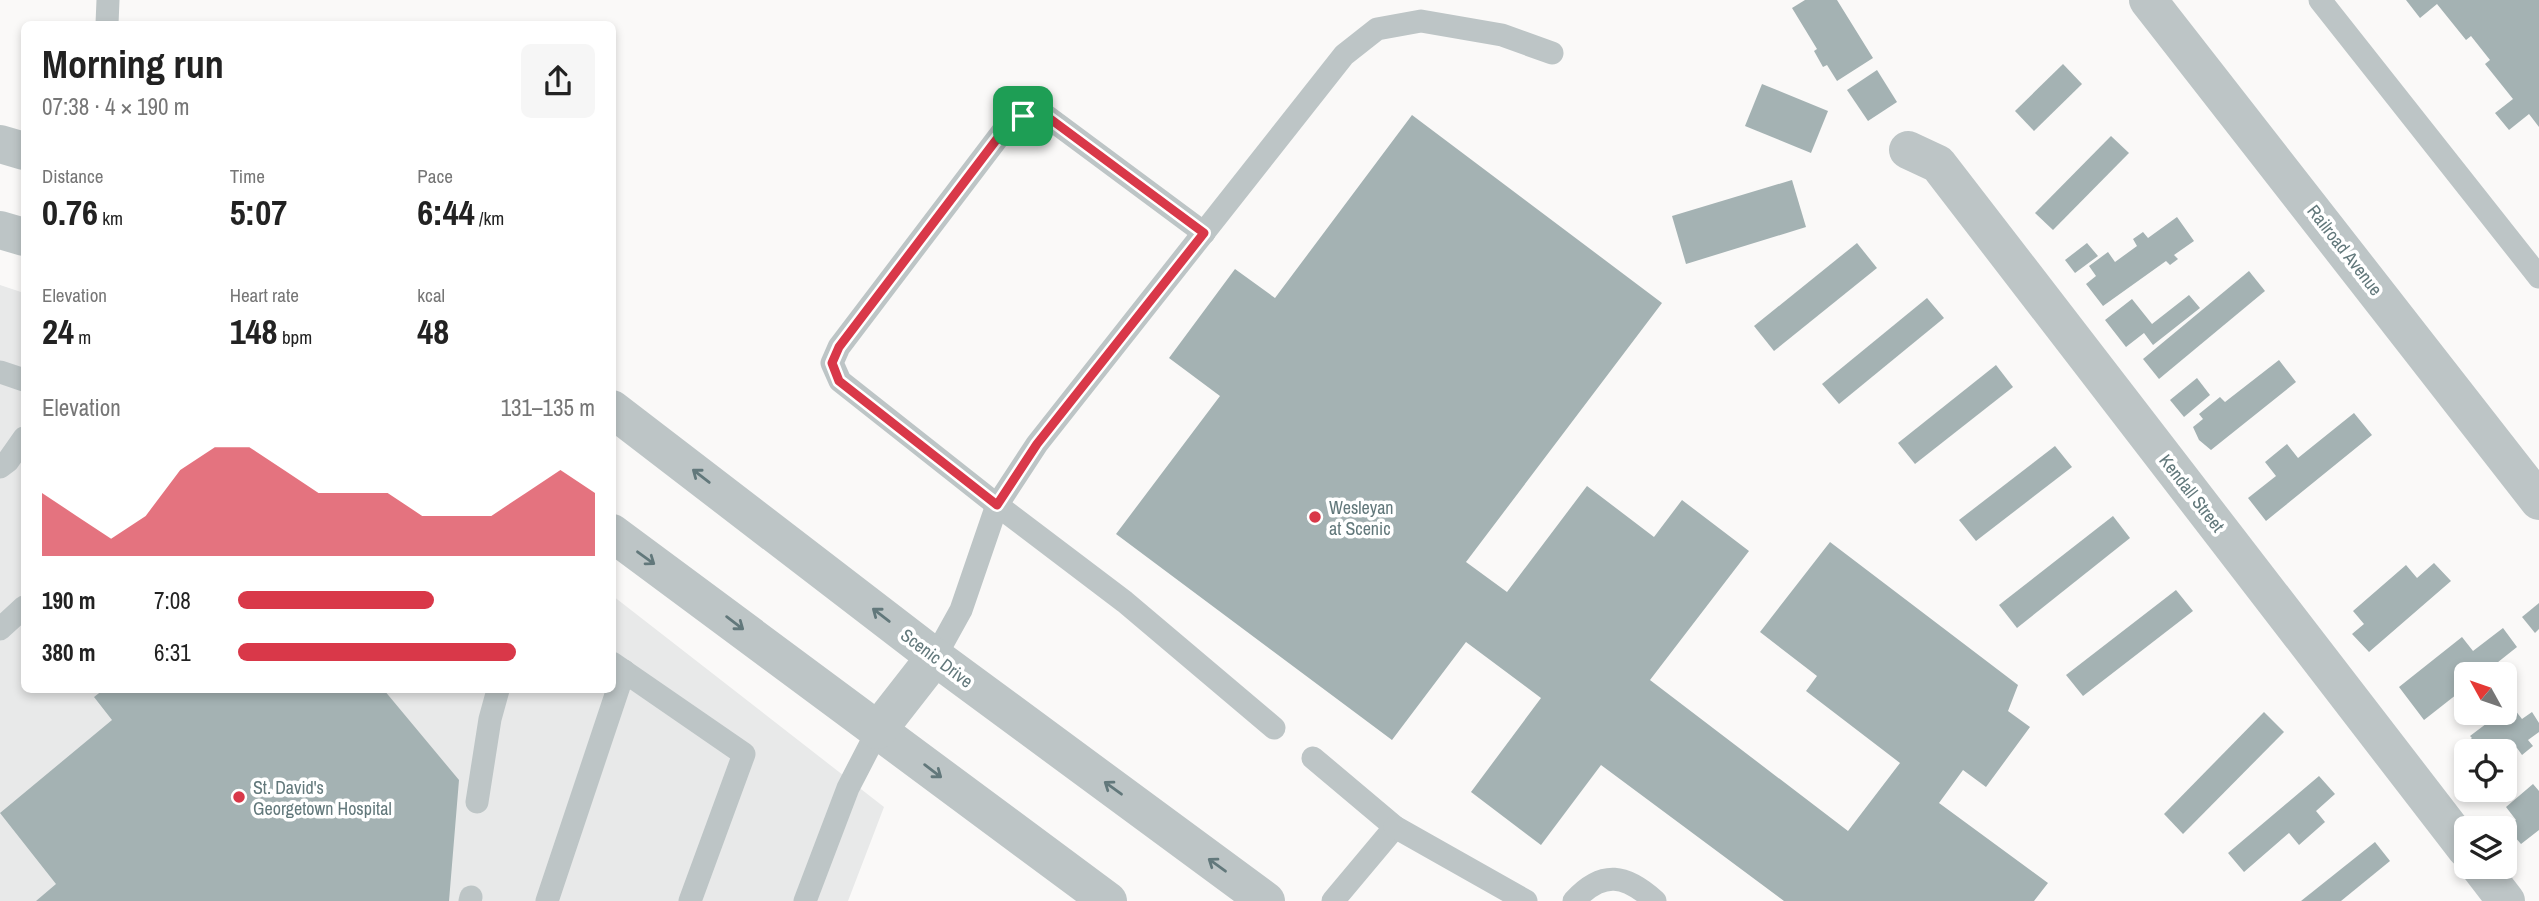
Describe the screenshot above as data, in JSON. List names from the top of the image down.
{
  "streets": {
    "street": ["Railroad Avenue", "Kendall Street", "Scenic Drive"]
  },
  "places": ["Wesleyan at Scenic", "St. David's Georgetown Hospital"],
  "north": "top left",
  "page": {
    "heading": ["Morning run", "07:38 · 4 × 190 m"],
    "stats": [
      ["Distance", "0.76 km"],
      ["Time", "5:07"],
      ["Pace", "6:44 /km"],
      ["Elevation", "24 m"],
      ["Heart rate", "148 bpm"],
      ["kcal", "48"]
    ],
    "chart": ["Elevation", "131–135 m"],
    "list": [
      {
        "name": "190 m",
        "note": "7:08"
      },
      {
        "name": "380 m",
        "note": "6:31"
      }
    ]
  }
}
